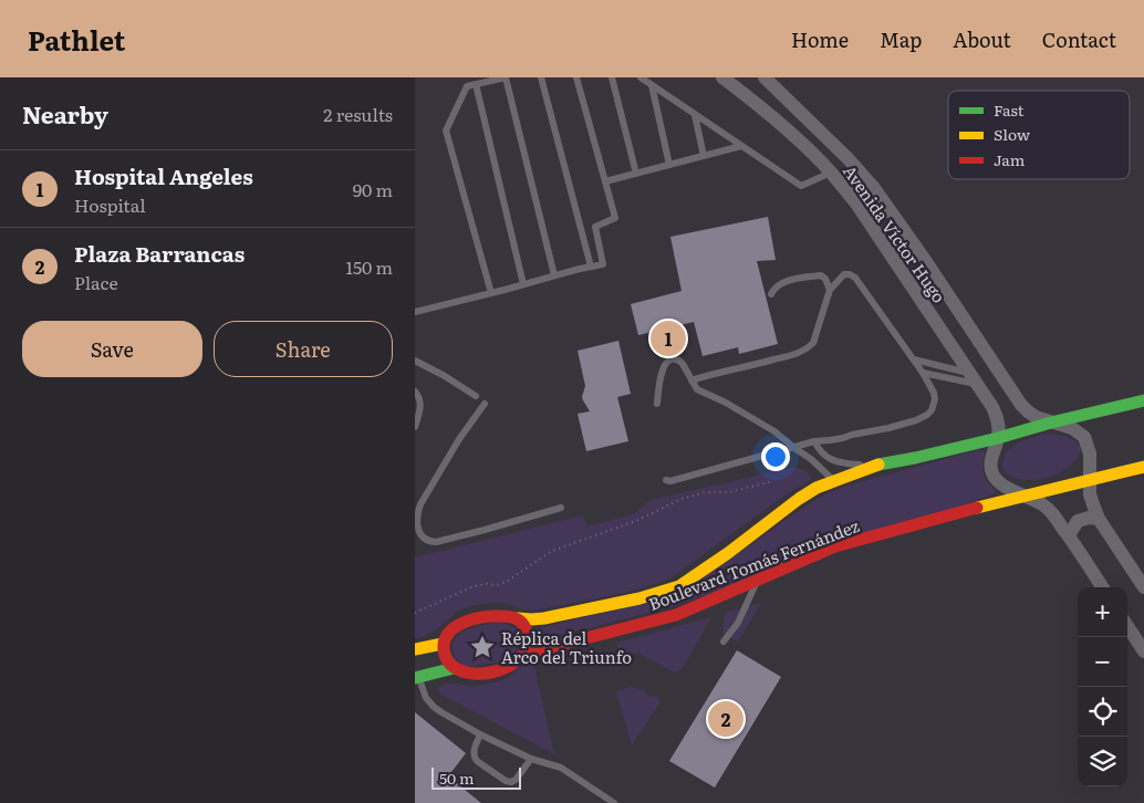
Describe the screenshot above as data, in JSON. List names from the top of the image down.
{
  "streets": {
    "main road": ["Boulevard Tomás Fernández"],
    "street": ["Avenida Víctor Hugo"]
  },
  "crossings": [
    ["Avenida Víctor Hugo", "Boulevard Tomás Fernández"]
  ],
  "places": {
    "place": ["Réplica del Arco del Triunfo"]
  },
  "legend": ["Fast", "Slow", "Jam"],
  "scale_bar": "50 m",
  "page": {
    "header": "Pathlet",
    "nav": [
      "Home",
      "Map",
      "About",
      "Contact"
    ],
    "heading": ["Nearby", "2 results"],
    "list": [
      {
        "mark": "1",
        "name": "Hospital Angeles",
        "note": "Hospital",
        "value": "90 m"
      },
      {
        "mark": "2",
        "name": "Plaza Barrancas",
        "note": "Place",
        "value": "150 m"
      }
    ],
    "buttons": ["Save", "Share"],
    "pins": ["1", "2"],
    "map_buttons": ["+", "−"],
    "scale": "50 m"
  }
}
